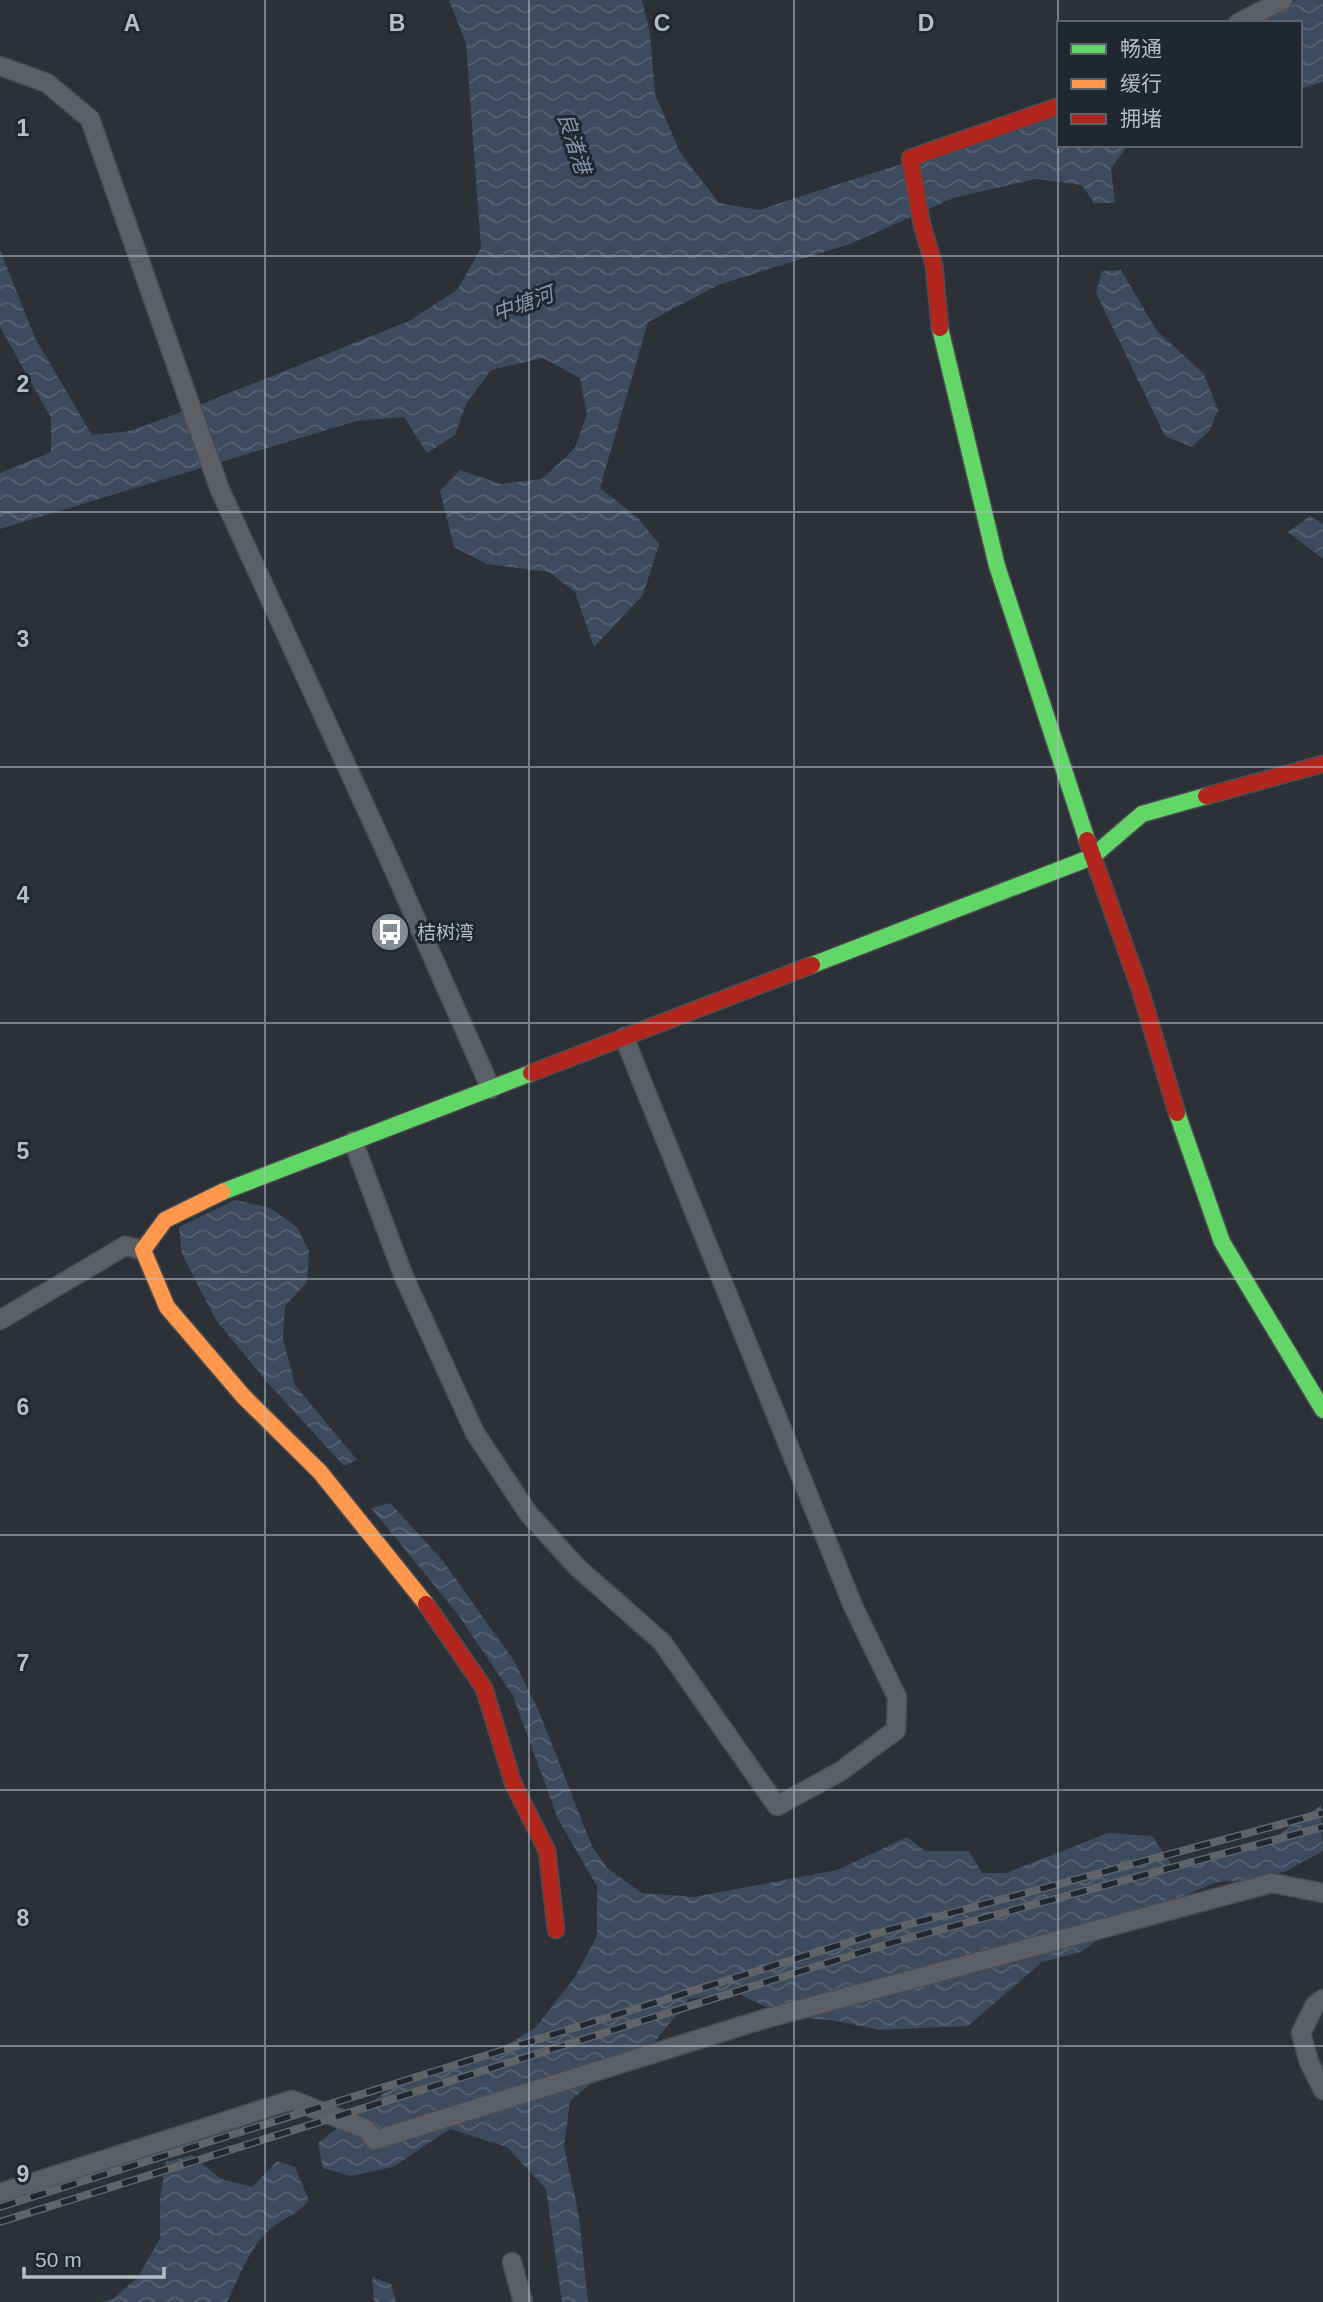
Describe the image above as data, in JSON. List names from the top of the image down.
{
  "water": ["良渚港", "中塘河"],
  "places": {
    "bus stop": ["桔树湾"]
  },
  "legend": ["畅通", "缓行", "拥堵"],
  "scale_bar": "50 m",
  "grid": {
    "columns": [
      "A",
      "B",
      "C",
      "D"
    ],
    "rows": [
      "1",
      "2",
      "3",
      "4",
      "5",
      "6",
      "7",
      "8",
      "9"
    ]
  }
}
